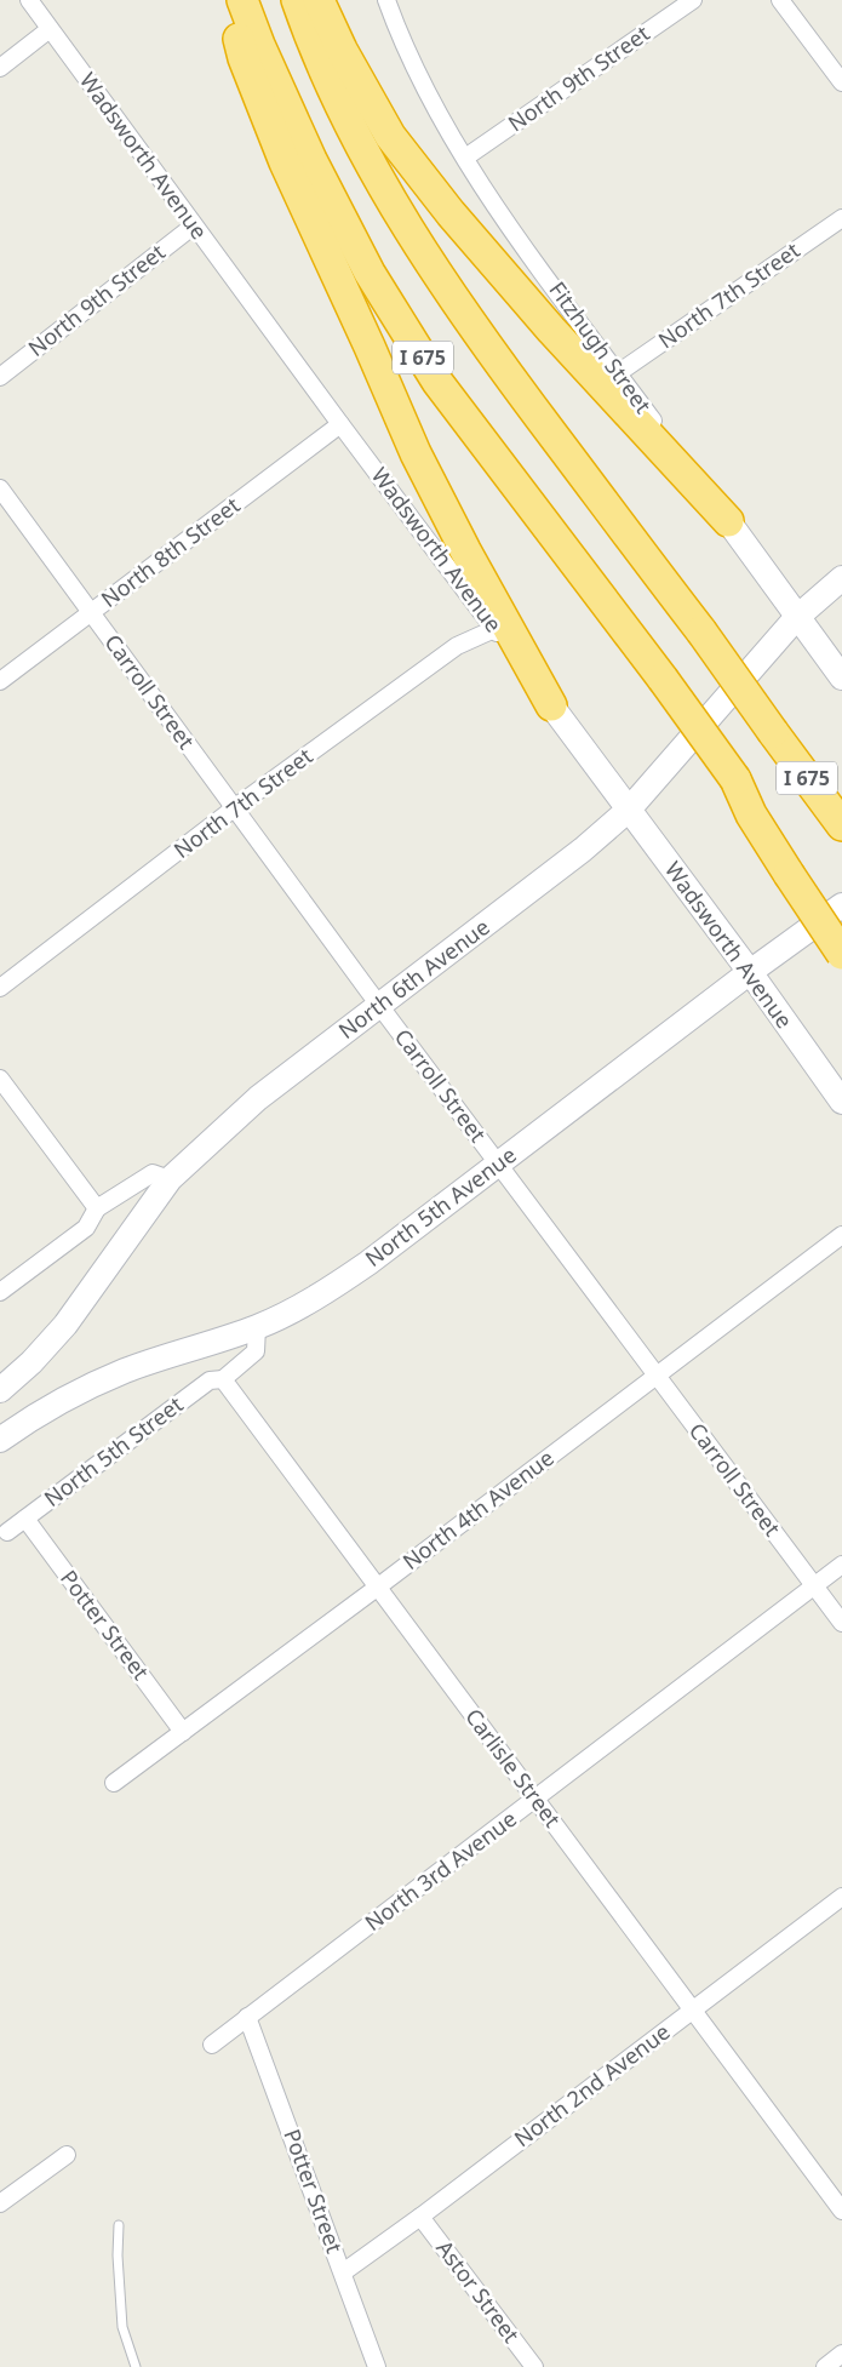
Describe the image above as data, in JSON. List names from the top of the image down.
{
  "streets": {
    "highway": ["I 675"],
    "street": [
      "North 9th Street",
      "Wadsworth Avenue",
      "North 7th Street",
      "Fitzhugh Street",
      "North 8th Street",
      "Carroll Street",
      "North 6th Avenue",
      "North 5th Avenue",
      "North 5th Street",
      "North 4th Avenue",
      "Potter Street",
      "Carlisle Street",
      "North 3rd Avenue",
      "North 2nd Avenue",
      "Astor Street"
    ]
  },
  "crossings": [
    ["North 9th Street", "Wadsworth Avenue"],
    ["North 9th Street", "Fitzhugh Street"],
    ["Wadsworth Avenue", "North 7th Street"],
    ["Wadsworth Avenue", "North 8th Street"],
    ["Wadsworth Avenue", "North 6th Avenue"],
    ["Wadsworth Avenue", "North 5th Avenue"],
    ["North 7th Street", "Fitzhugh Street"],
    ["North 7th Street", "Carroll Street"],
    ["Fitzhugh Street", "North 6th Avenue"],
    ["North 8th Street", "Carroll Street"],
    ["Carroll Street", "North 6th Avenue"],
    ["Carroll Street", "North 5th Avenue"],
    ["Carroll Street", "North 4th Avenue"],
    ["Carroll Street", "North 3rd Avenue"],
    ["North 5th Street", "Potter Street"],
    ["North 5th Street", "Carlisle Street"],
    ["North 4th Avenue", "Potter Street"],
    ["North 4th Avenue", "Carlisle Street"],
    ["Potter Street", "North 3rd Avenue"],
    ["Potter Street", "North 2nd Avenue"],
    ["Carlisle Street", "North 3rd Avenue"],
    ["Carlisle Street", "North 2nd Avenue"],
    ["North 2nd Avenue", "Astor Street"]
  ]
}
